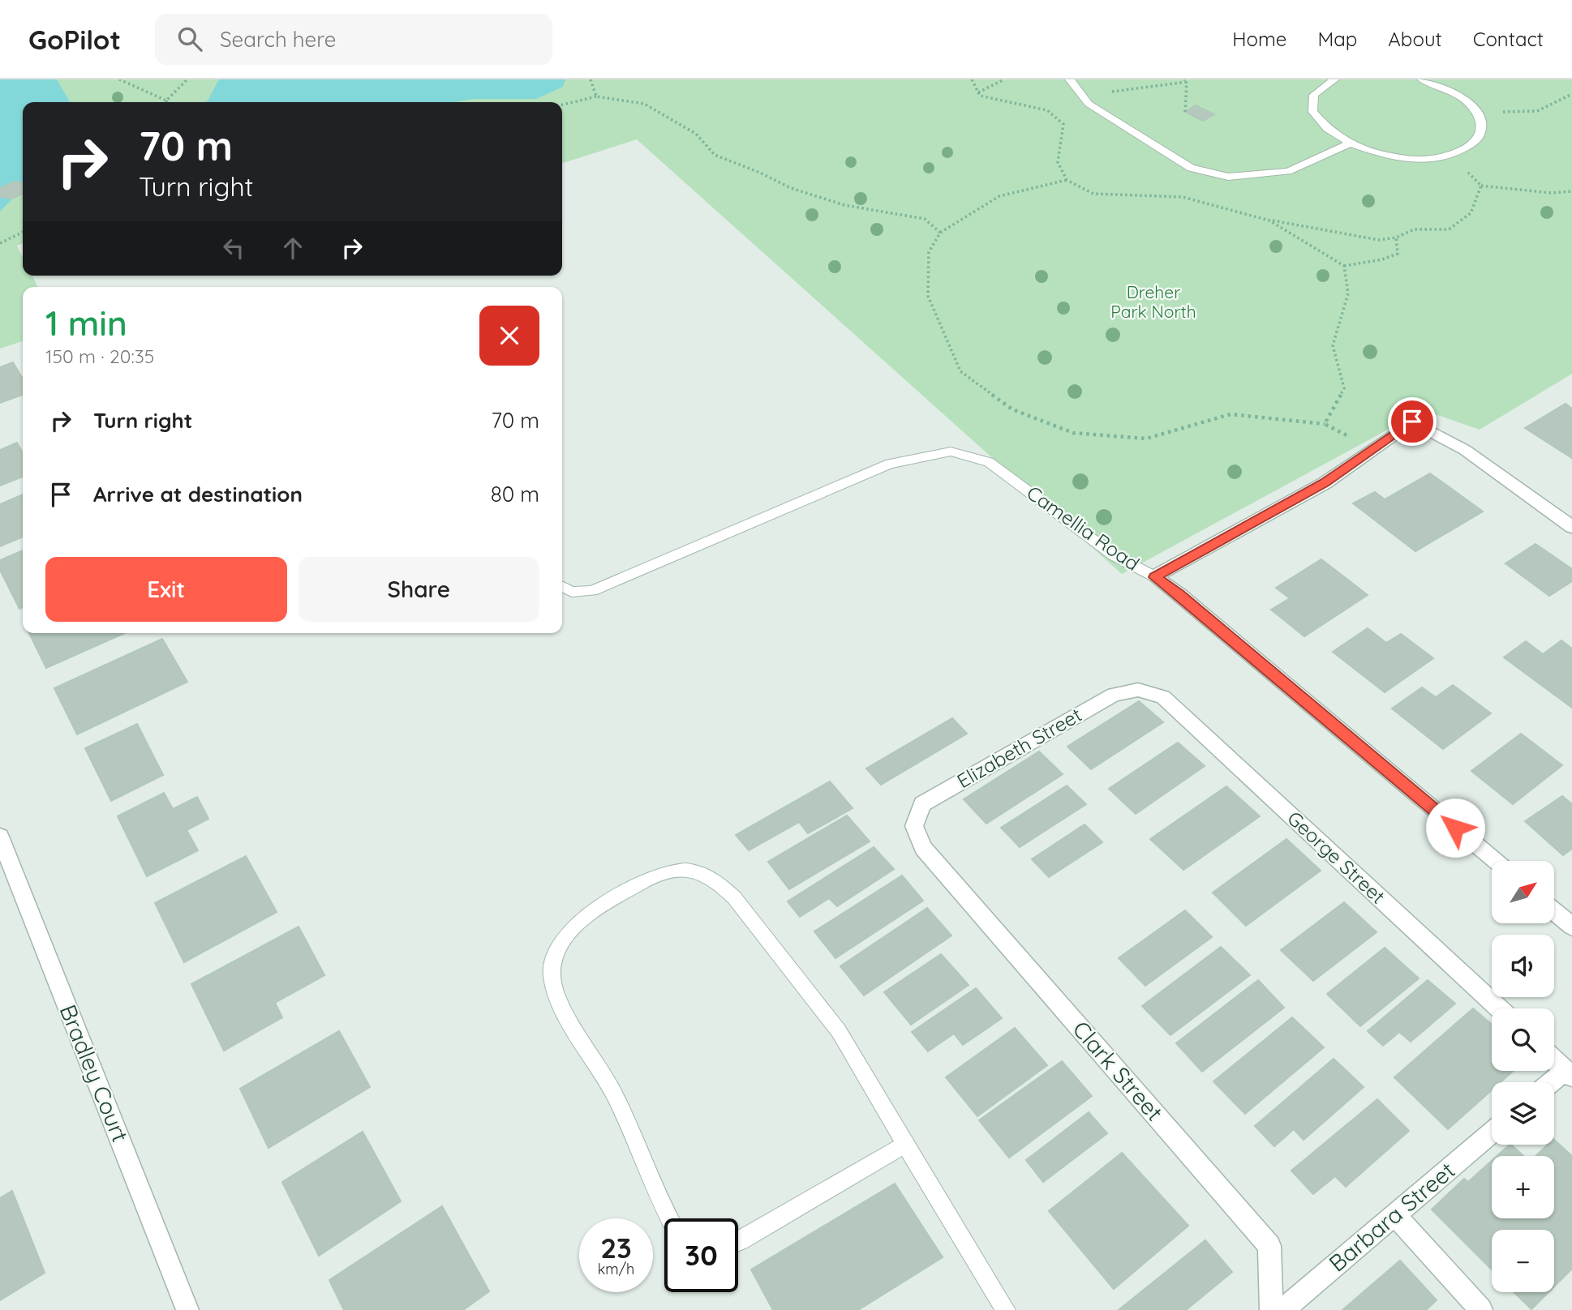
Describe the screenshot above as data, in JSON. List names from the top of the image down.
{
  "streets": {
    "street": [
      "Camellia Road",
      "Elizabeth Street",
      "George Street",
      "Clark Street",
      "Bradley Court",
      "Barbara Street"
    ]
  },
  "crossings": [
    ["Elizabeth Street", "George Street"],
    ["Elizabeth Street", "Clark Street"]
  ],
  "parks": ["Dreher Park North"],
  "north": "top right",
  "page": {
    "header": "GoPilot",
    "search": "Search here",
    "nav": [
      "Home",
      "Map",
      "About",
      "Contact"
    ],
    "turn": ["70 m", "Turn right"],
    "heading": ["1 min", "150 m · 20:35"],
    "list": [
      {
        "name": "Turn right",
        "value": "70 m"
      },
      {
        "name": "Arrive at destination",
        "value": "80 m"
      }
    ],
    "buttons": ["Exit", "Share"],
    "map_buttons": ["+", "−"],
    "speed": "23 km/h",
    "limit": "30"
  }
}
